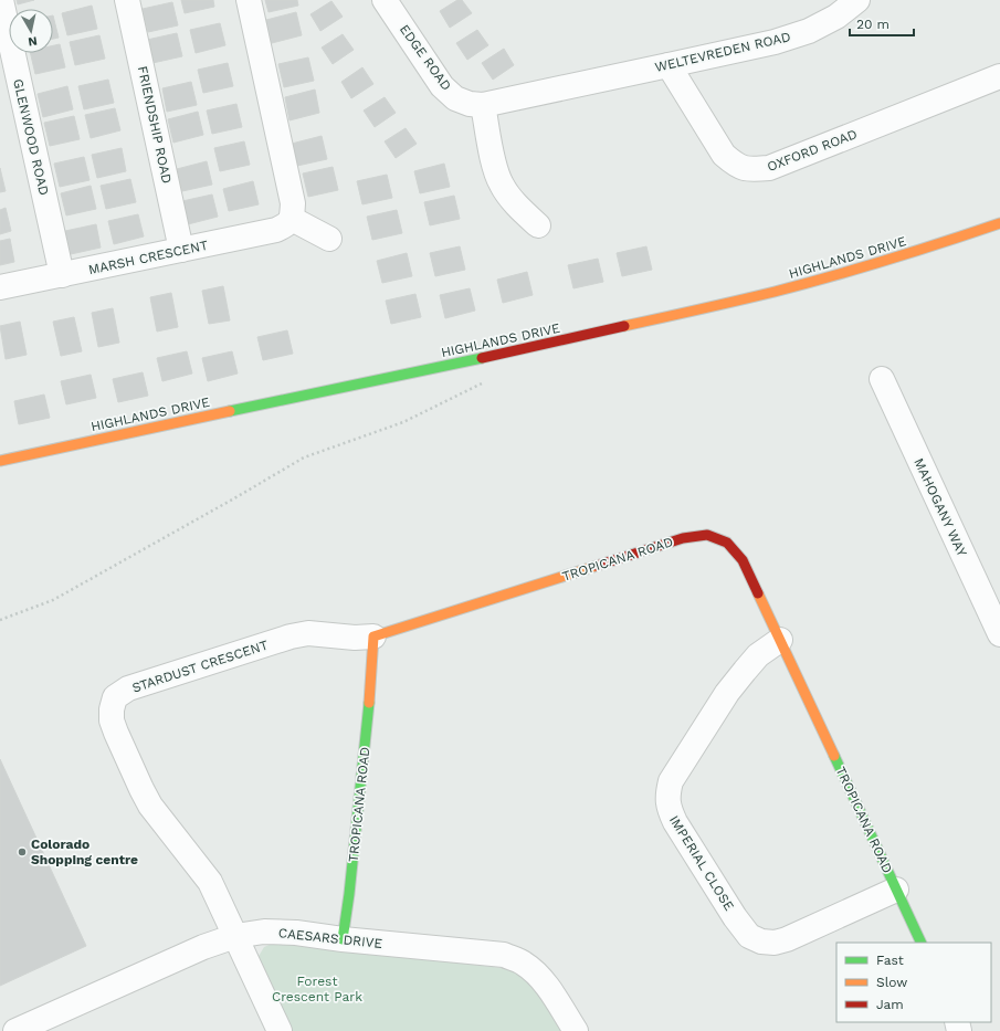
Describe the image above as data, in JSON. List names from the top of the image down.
{
  "streets": {
    "street": [
      "WELTEVREDEN ROAD",
      "EDGE ROAD",
      "FRIENDSHIP ROAD",
      "GLENWOOD ROAD",
      "OXFORD ROAD",
      "MARSH CRESCENT",
      "HIGHLANDS DRIVE",
      "MAHOGANY WAY",
      "TROPICANA ROAD",
      "STARDUST CRESCENT",
      "IMPERIAL CLOSE",
      "CAESARS DRIVE"
    ]
  },
  "crossings": [
    ["WELTEVREDEN ROAD", "EDGE ROAD"],
    ["WELTEVREDEN ROAD", "OXFORD ROAD"],
    ["FRIENDSHIP ROAD", "MARSH CRESCENT"],
    ["GLENWOOD ROAD", "MARSH CRESCENT"],
    ["TROPICANA ROAD", "STARDUST CRESCENT"],
    ["TROPICANA ROAD", "IMPERIAL CLOSE"],
    ["TROPICANA ROAD", "CAESARS DRIVE"],
    ["STARDUST CRESCENT", "CAESARS DRIVE"]
  ],
  "parks": ["Forest Crescent Park"],
  "places": ["Colorado Shopping centre"],
  "legend": ["Fast", "Slow", "Jam"],
  "scale_bar": "20 m",
  "north": "bottom"
}
